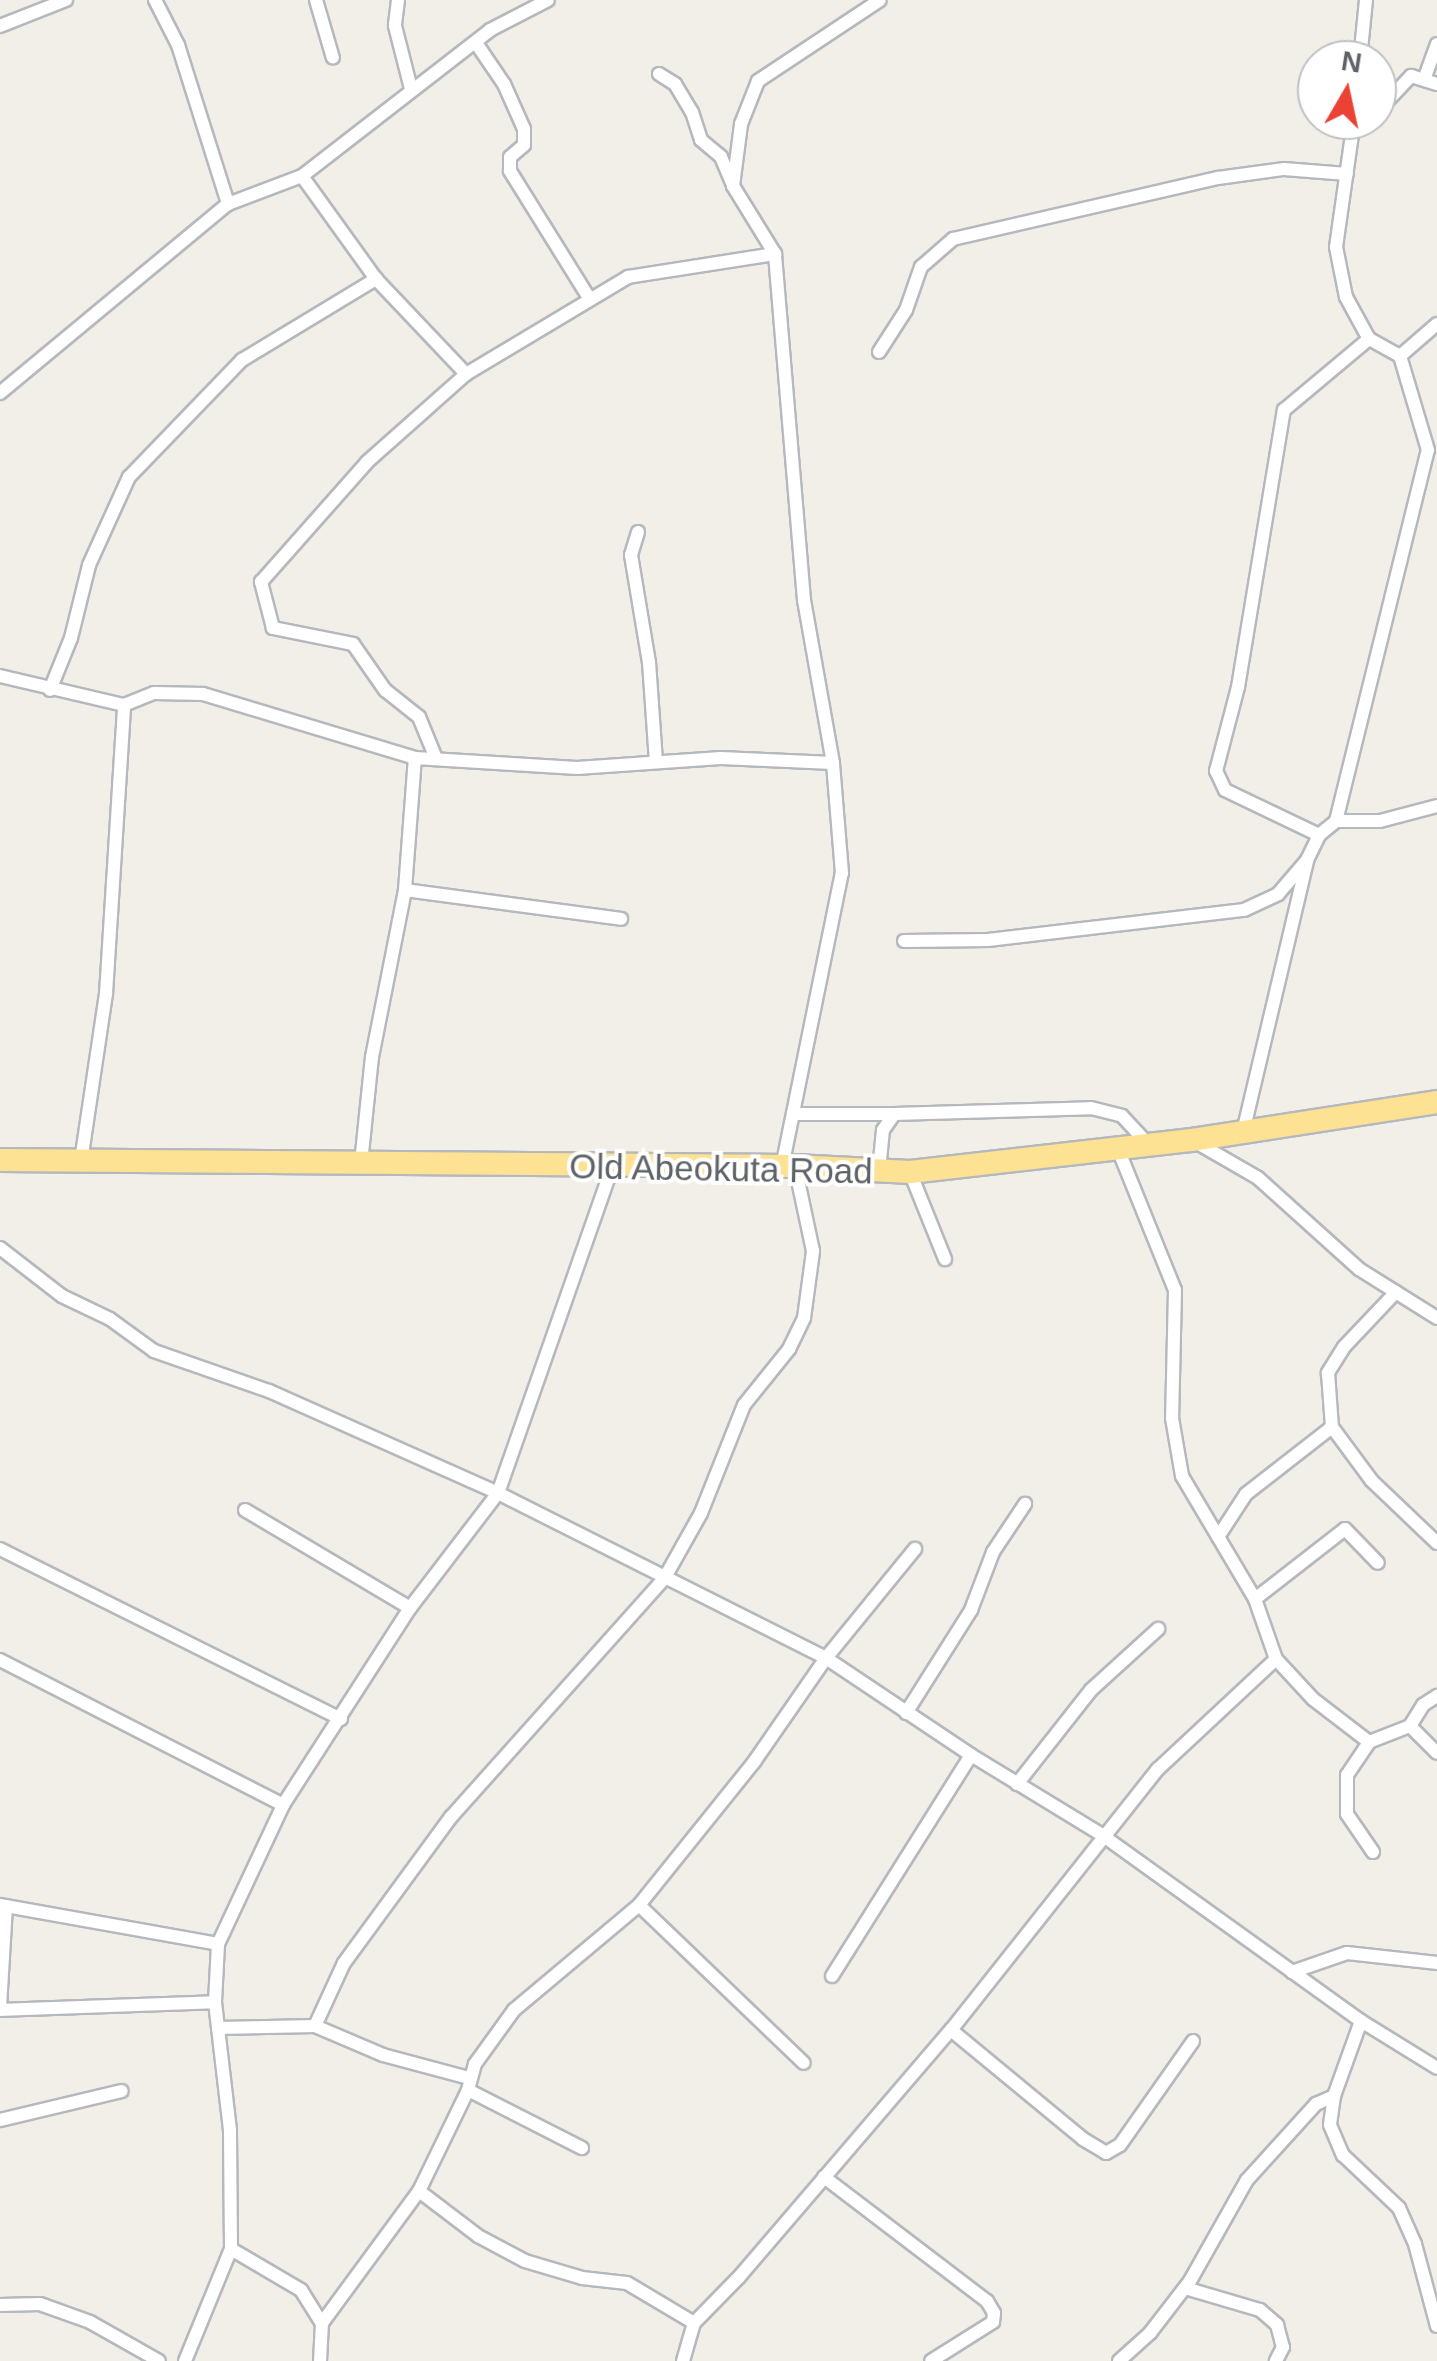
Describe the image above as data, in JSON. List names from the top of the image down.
{
  "streets": {
    "highway": ["Old Abeokuta Road"]
  },
  "north": "top"
}
